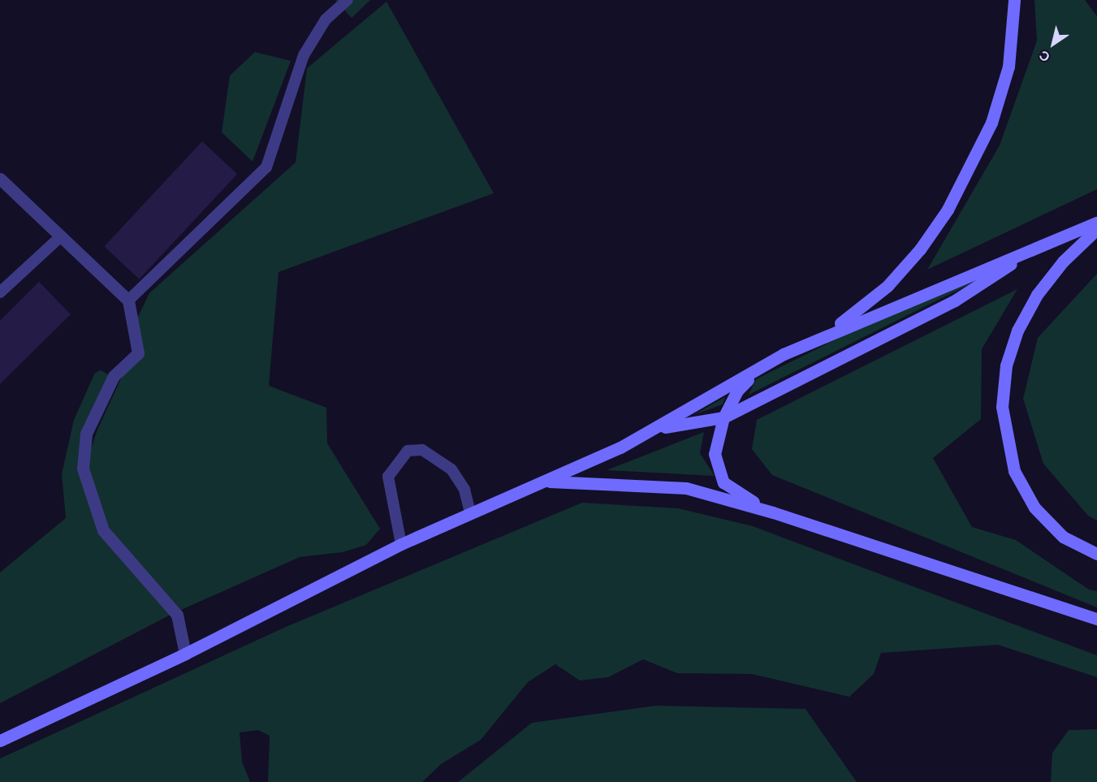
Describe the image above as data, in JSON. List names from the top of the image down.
{
  "north": "bottom left"
}
